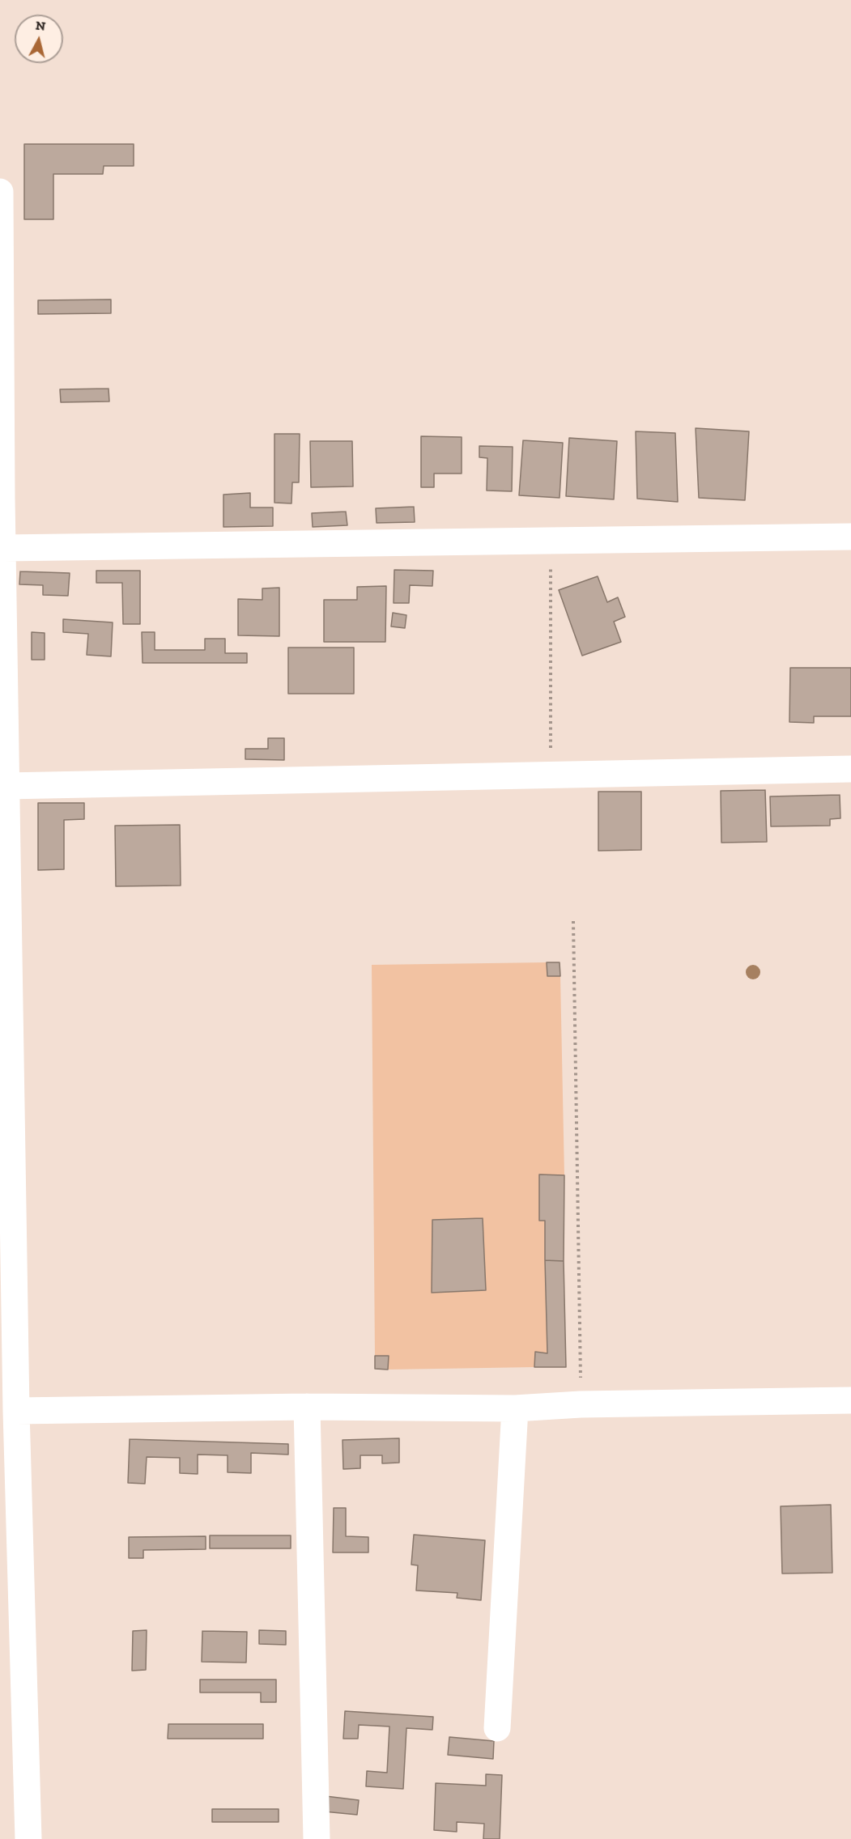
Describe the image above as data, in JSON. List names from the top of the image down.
{
  "north": "top"
}
